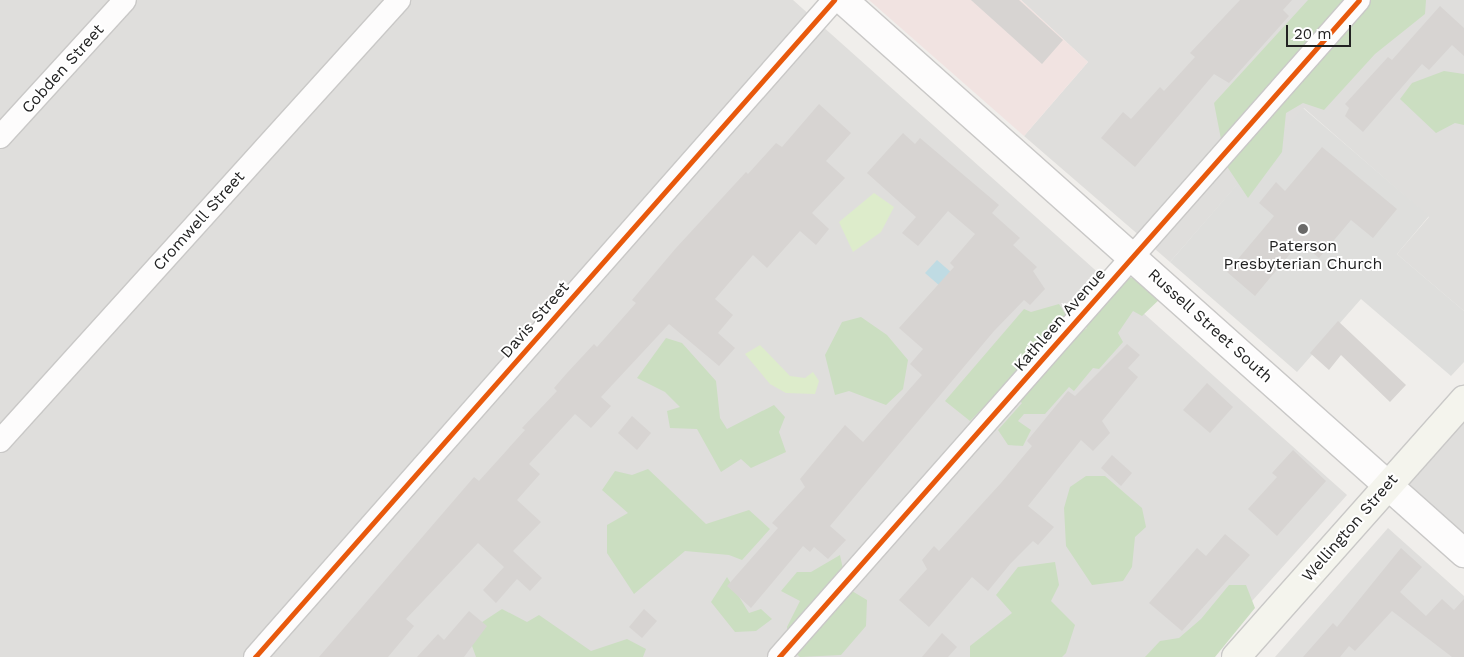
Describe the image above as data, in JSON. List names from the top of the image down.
{
  "streets": {
    "main road": ["Wellington Street"],
    "street": [
      "Cobden Street",
      "Cromwell Street",
      "Davis Street",
      "Kathleen Avenue",
      "Russell Street South"
    ]
  },
  "crossings": [
    ["Kathleen Avenue", "Russell Street South"],
    ["Russell Street South", "Wellington Street"]
  ],
  "places": ["Paterson Presbyterian Church"],
  "scale_bar": "20 m"
}
